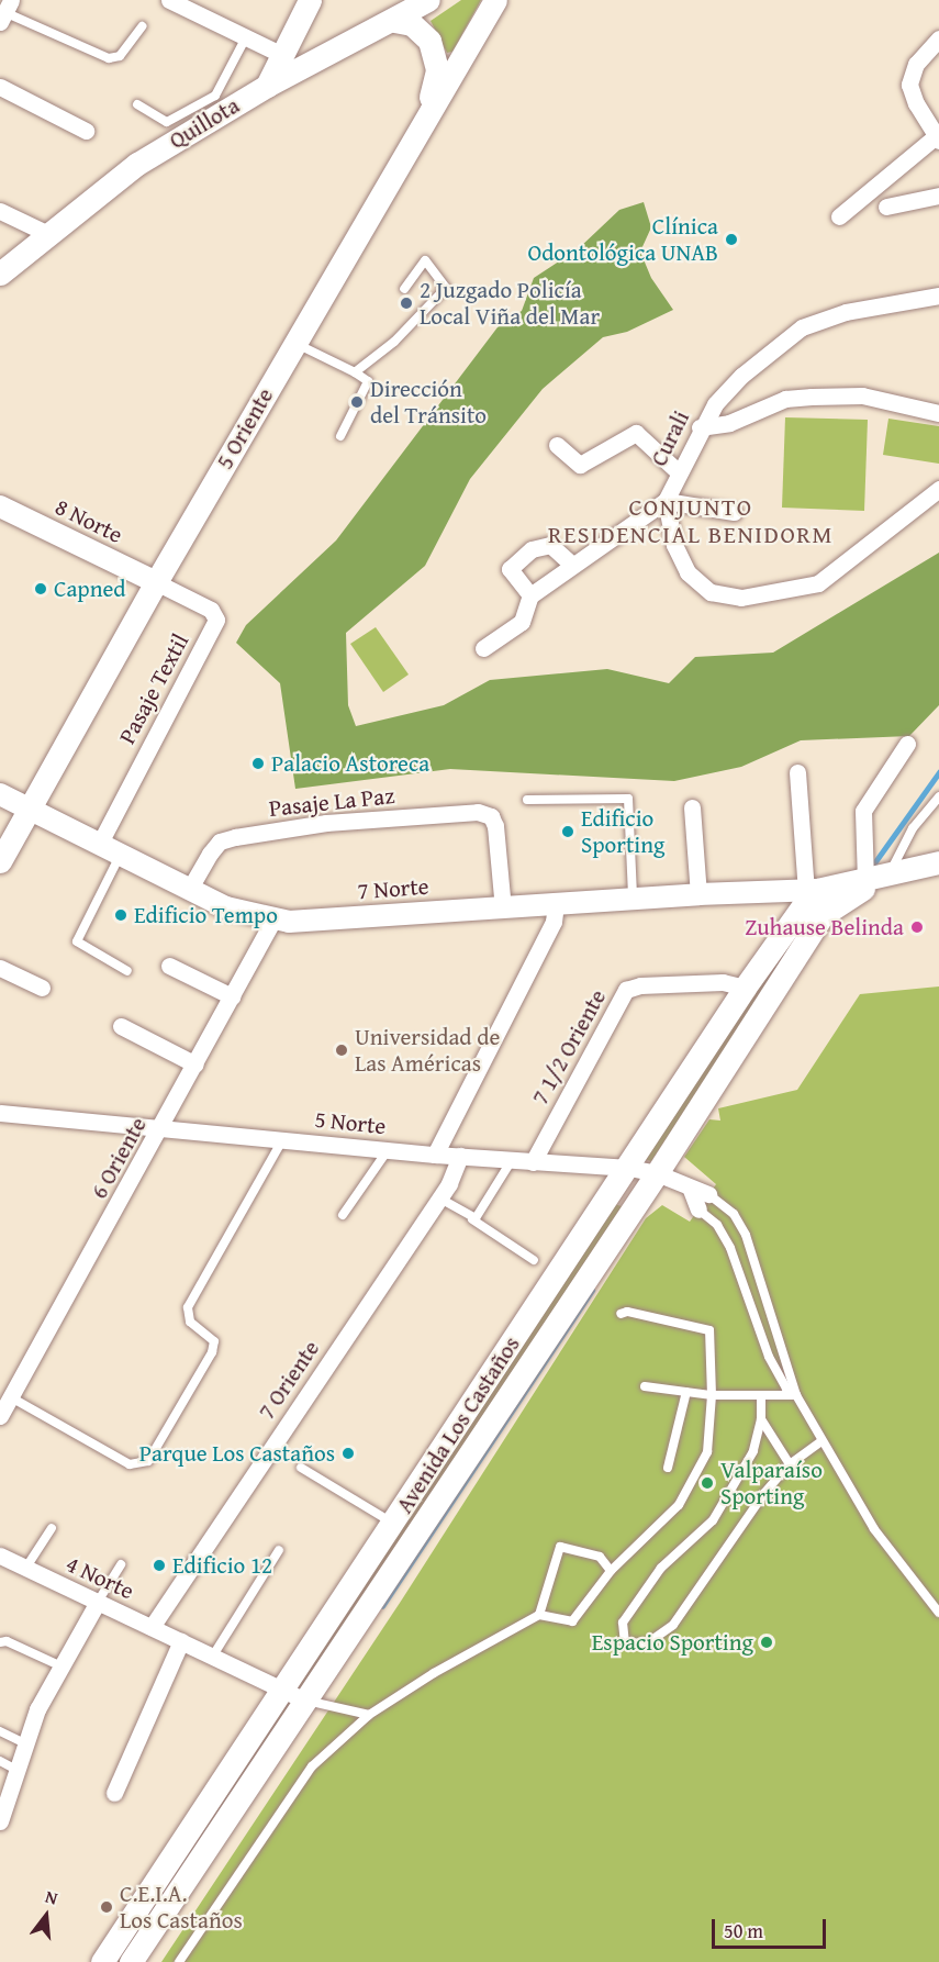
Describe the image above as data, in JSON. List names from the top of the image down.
{
  "streets": {
    "main road": ["Quillota", "5 Oriente", "Avenida Los Castaños"],
    "street": [
      "Curali",
      "8 Norte",
      "Pasaje Textil",
      "Pasaje La Paz",
      "7 Norte",
      "7 1/2 Oriente",
      "5 Norte",
      "6 Oriente",
      "7 Oriente",
      "4 Norte"
    ]
  },
  "crossings": [
    ["5 Oriente", "8 Norte"],
    ["5 Oriente", "Pasaje Textil"],
    ["5 Oriente", "7 Norte"],
    ["8 Norte", "Pasaje Textil"],
    ["Pasaje Textil", "7 Norte"],
    ["Pasaje La Paz", "7 Norte"],
    ["7 Norte", "6 Oriente"],
    ["7 Norte", "Avenida Los Castaños"],
    ["7 1/2 Oriente", "5 Norte"],
    ["7 1/2 Oriente", "Avenida Los Castaños"],
    ["5 Norte", "6 Oriente"],
    ["5 Norte", "7 Oriente"],
    ["5 Norte", "Avenida Los Castaños"],
    ["7 Oriente", "4 Norte"],
    ["Avenida Los Castaños", "4 Norte"]
  ],
  "districts": ["CONJUNTO RESIDENCIAL BENIDORM"],
  "places": [
    "Clínica Odontológica UNAB",
    "2 Juzgado Policía Local Viña del Mar",
    "Dirección del Tránsito",
    "Capned",
    "Palacio Astoreca",
    "Edificio Sporting",
    "Edificio Tempo",
    "Zuhause Belinda",
    "Universidad de Las Américas",
    "Parque Los Castaños",
    "Valparaíso Sporting",
    "Edificio 12",
    "Espacio Sporting",
    "C.E.I.A. Los Castaños"
  ],
  "scale_bar": "50 m",
  "north": "top"
}
